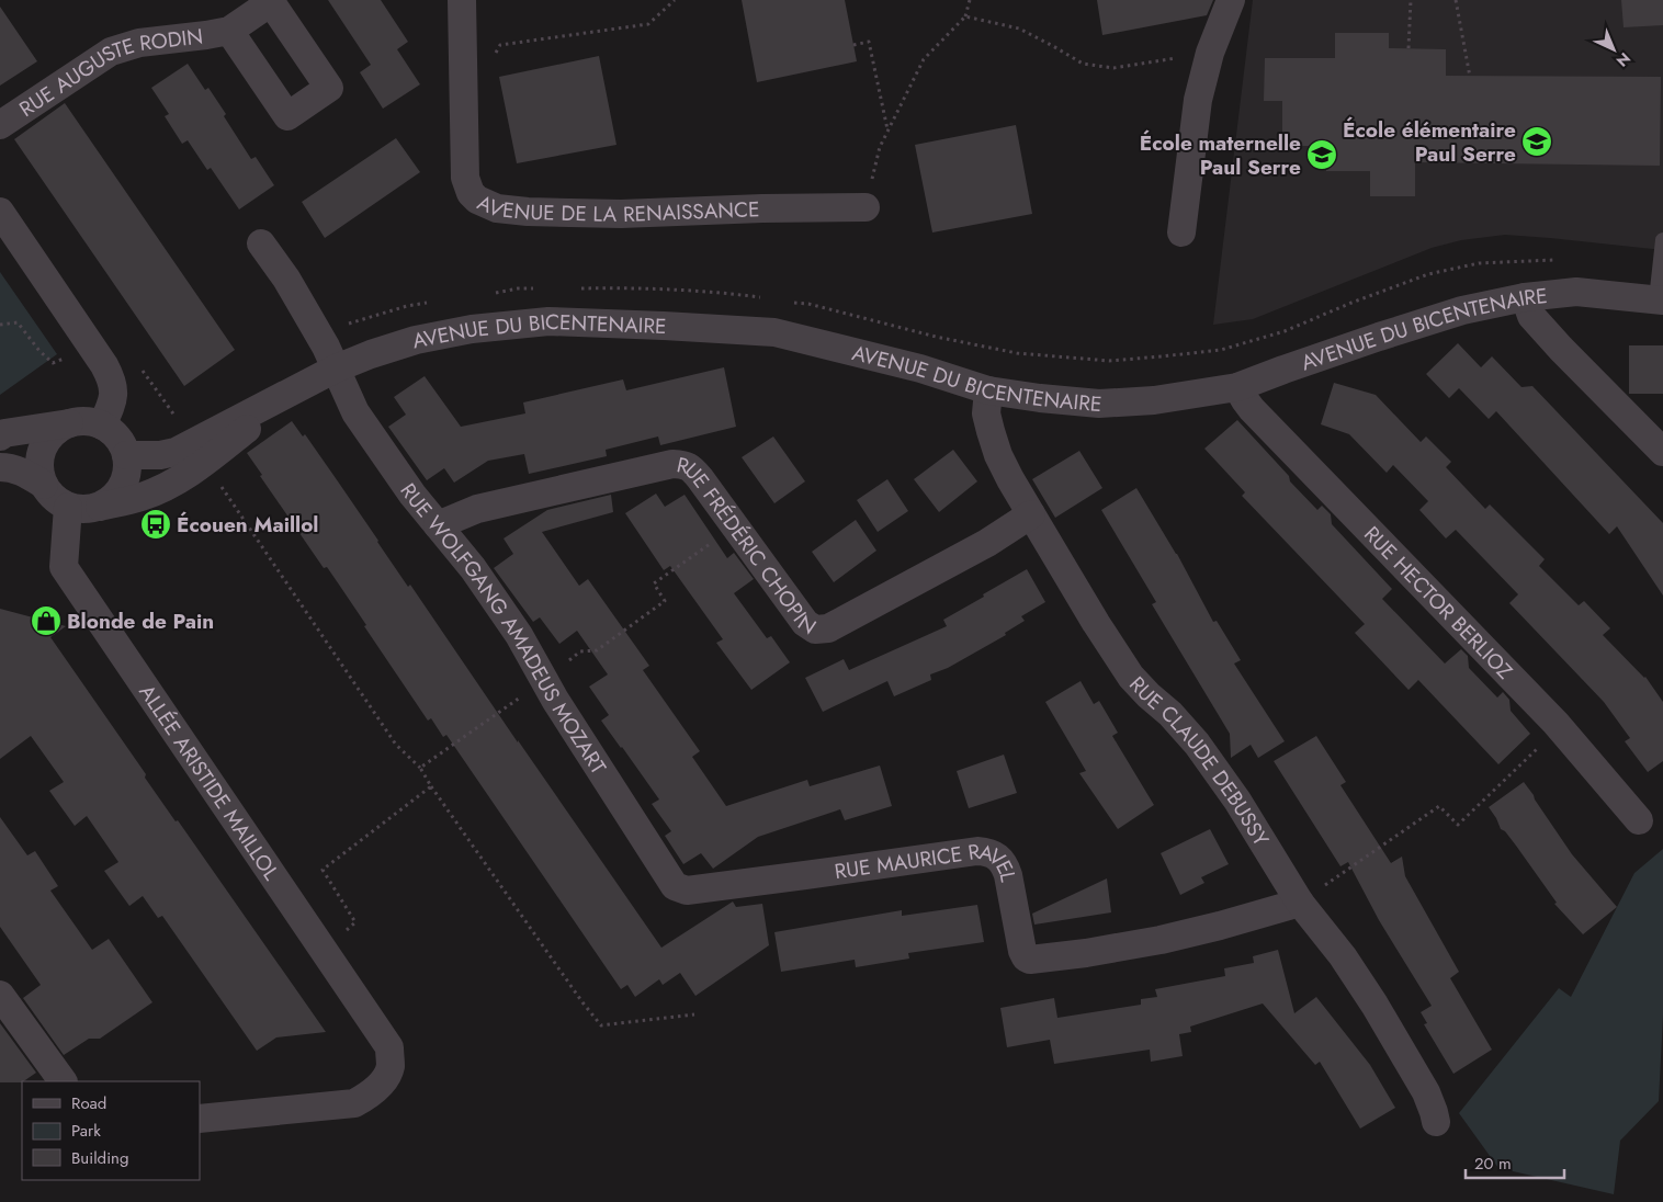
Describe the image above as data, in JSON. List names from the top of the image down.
{
  "streets": {
    "street": [
      "RUE AUGUSTE RODIN",
      "AVENUE DE LA RENAISSANCE",
      "AVENUE DU BICENTENAIRE",
      "RUE FRÉDÉRIC CHOPIN",
      "RUE HECTOR BERLIOZ",
      "RUE WOLFGANG AMADEUS MOZART",
      "RUE CLAUDE DEBUSSY",
      "ALLÉE ARISTIDE MAILLOL",
      "RUE MAURICE RAVEL"
    ]
  },
  "crossings": [
    ["AVENUE DU BICENTENAIRE", "RUE HECTOR BERLIOZ"],
    ["AVENUE DU BICENTENAIRE", "RUE WOLFGANG AMADEUS MOZART"],
    ["AVENUE DU BICENTENAIRE", "RUE CLAUDE DEBUSSY"],
    ["AVENUE DU BICENTENAIRE", "ALLÉE ARISTIDE MAILLOL"],
    ["RUE FRÉDÉRIC CHOPIN", "RUE WOLFGANG AMADEUS MOZART"],
    ["RUE FRÉDÉRIC CHOPIN", "RUE CLAUDE DEBUSSY"],
    ["RUE WOLFGANG AMADEUS MOZART", "RUE MAURICE RAVEL"],
    ["RUE CLAUDE DEBUSSY", "RUE MAURICE RAVEL"]
  ],
  "places": {
    "school or university": ["École élémentaire Paul Serre", "École maternelle Paul Serre"],
    "bus stop": ["Écouen Maillol"],
    "shop": ["Blonde de Pain"]
  },
  "legend": ["Road", "Park", "Building"],
  "scale_bar": "20 m",
  "north": "bottom right"
}
